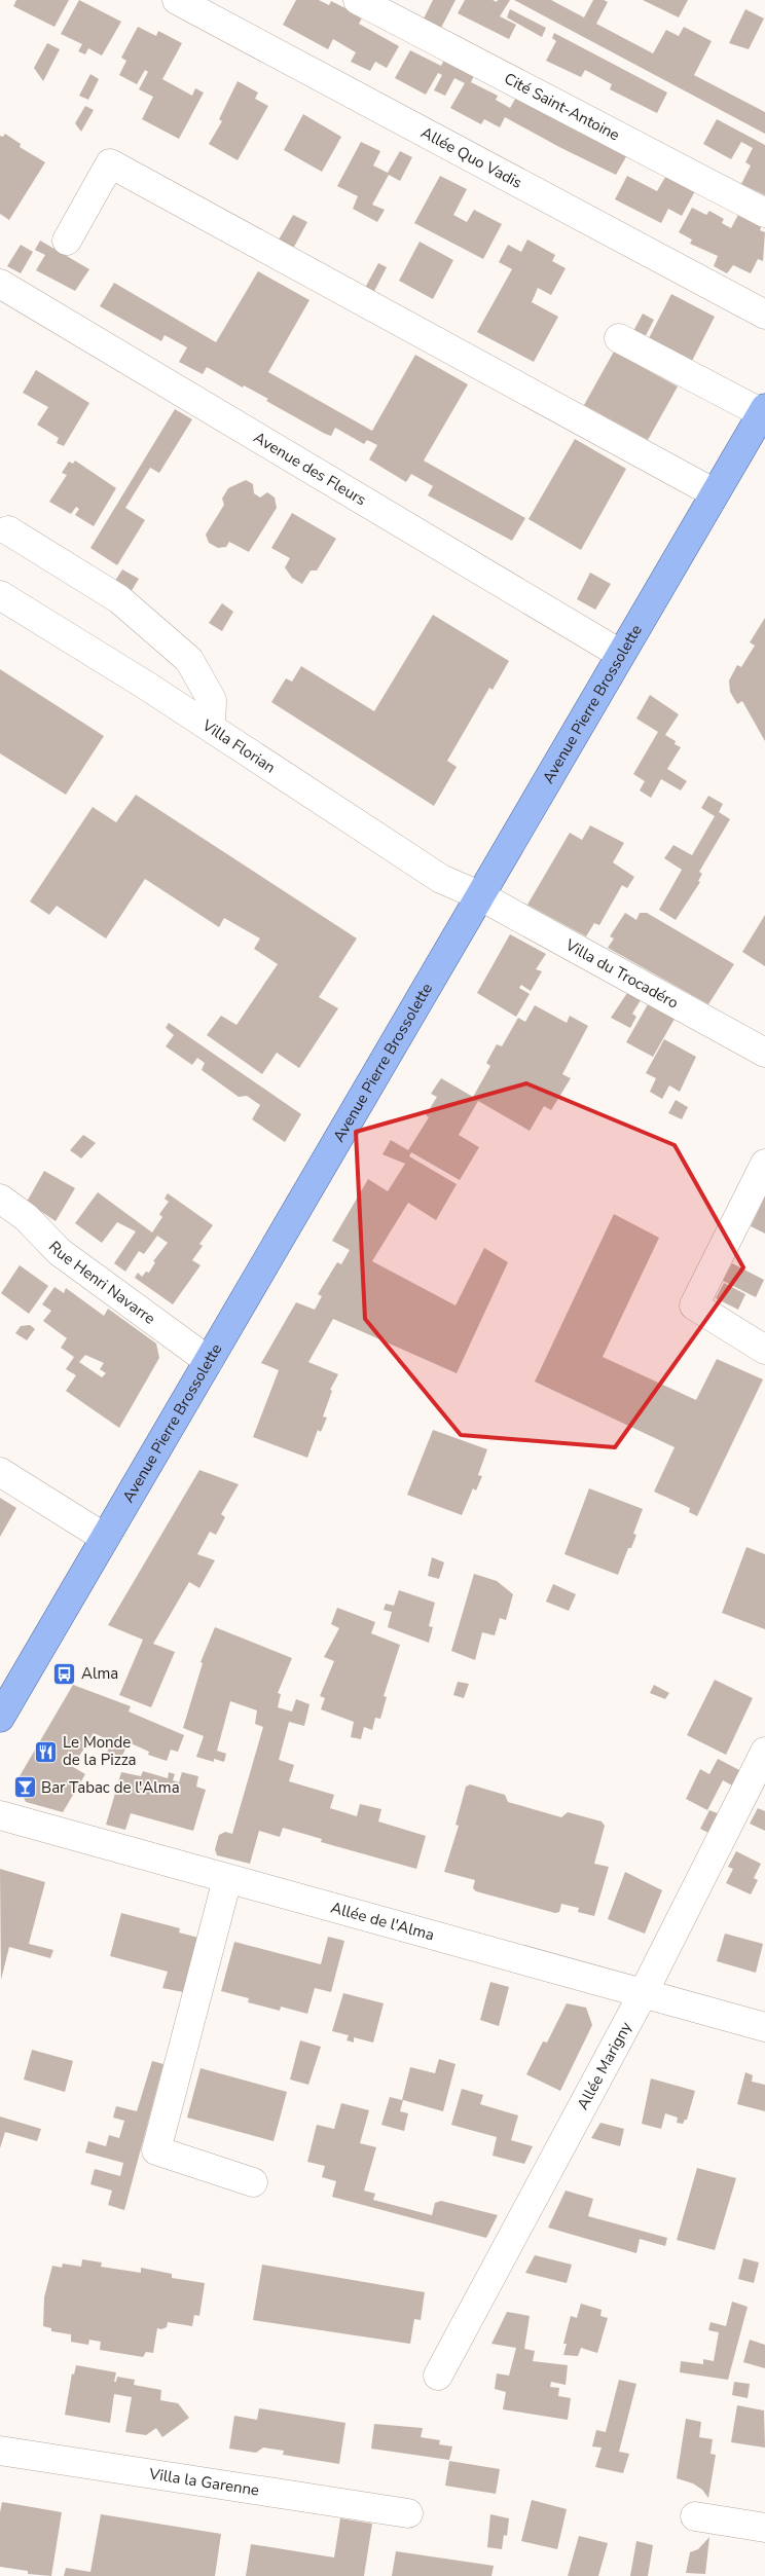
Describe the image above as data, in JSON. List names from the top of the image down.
{
  "streets": {
    "main road": ["Avenue Pierre Brossolette"],
    "street": [
      "Cité Saint-Antoine",
      "Allée Quo Vadis",
      "Avenue des Fleurs",
      "Villa Florian",
      "Villa du Trocadéro",
      "Rue Henri Navarre",
      "Allée de l'Alma",
      "Allée Marigny",
      "Villa la Garenne"
    ]
  },
  "crossings": [
    ["Avenue des Fleurs", "Avenue Pierre Brossolette"],
    ["Avenue Pierre Brossolette", "Villa Florian"],
    ["Avenue Pierre Brossolette", "Villa du Trocadéro"],
    ["Avenue Pierre Brossolette", "Rue Henri Navarre"],
    ["Villa Florian", "Villa du Trocadéro"],
    ["Allée de l'Alma", "Allée Marigny"]
  ],
  "places": {
    "bus stop": ["Alma"],
    "restaurant": ["Le Monde de la Pizza"],
    "bar": ["Bar Tabac de l'Alma"]
  }
}
